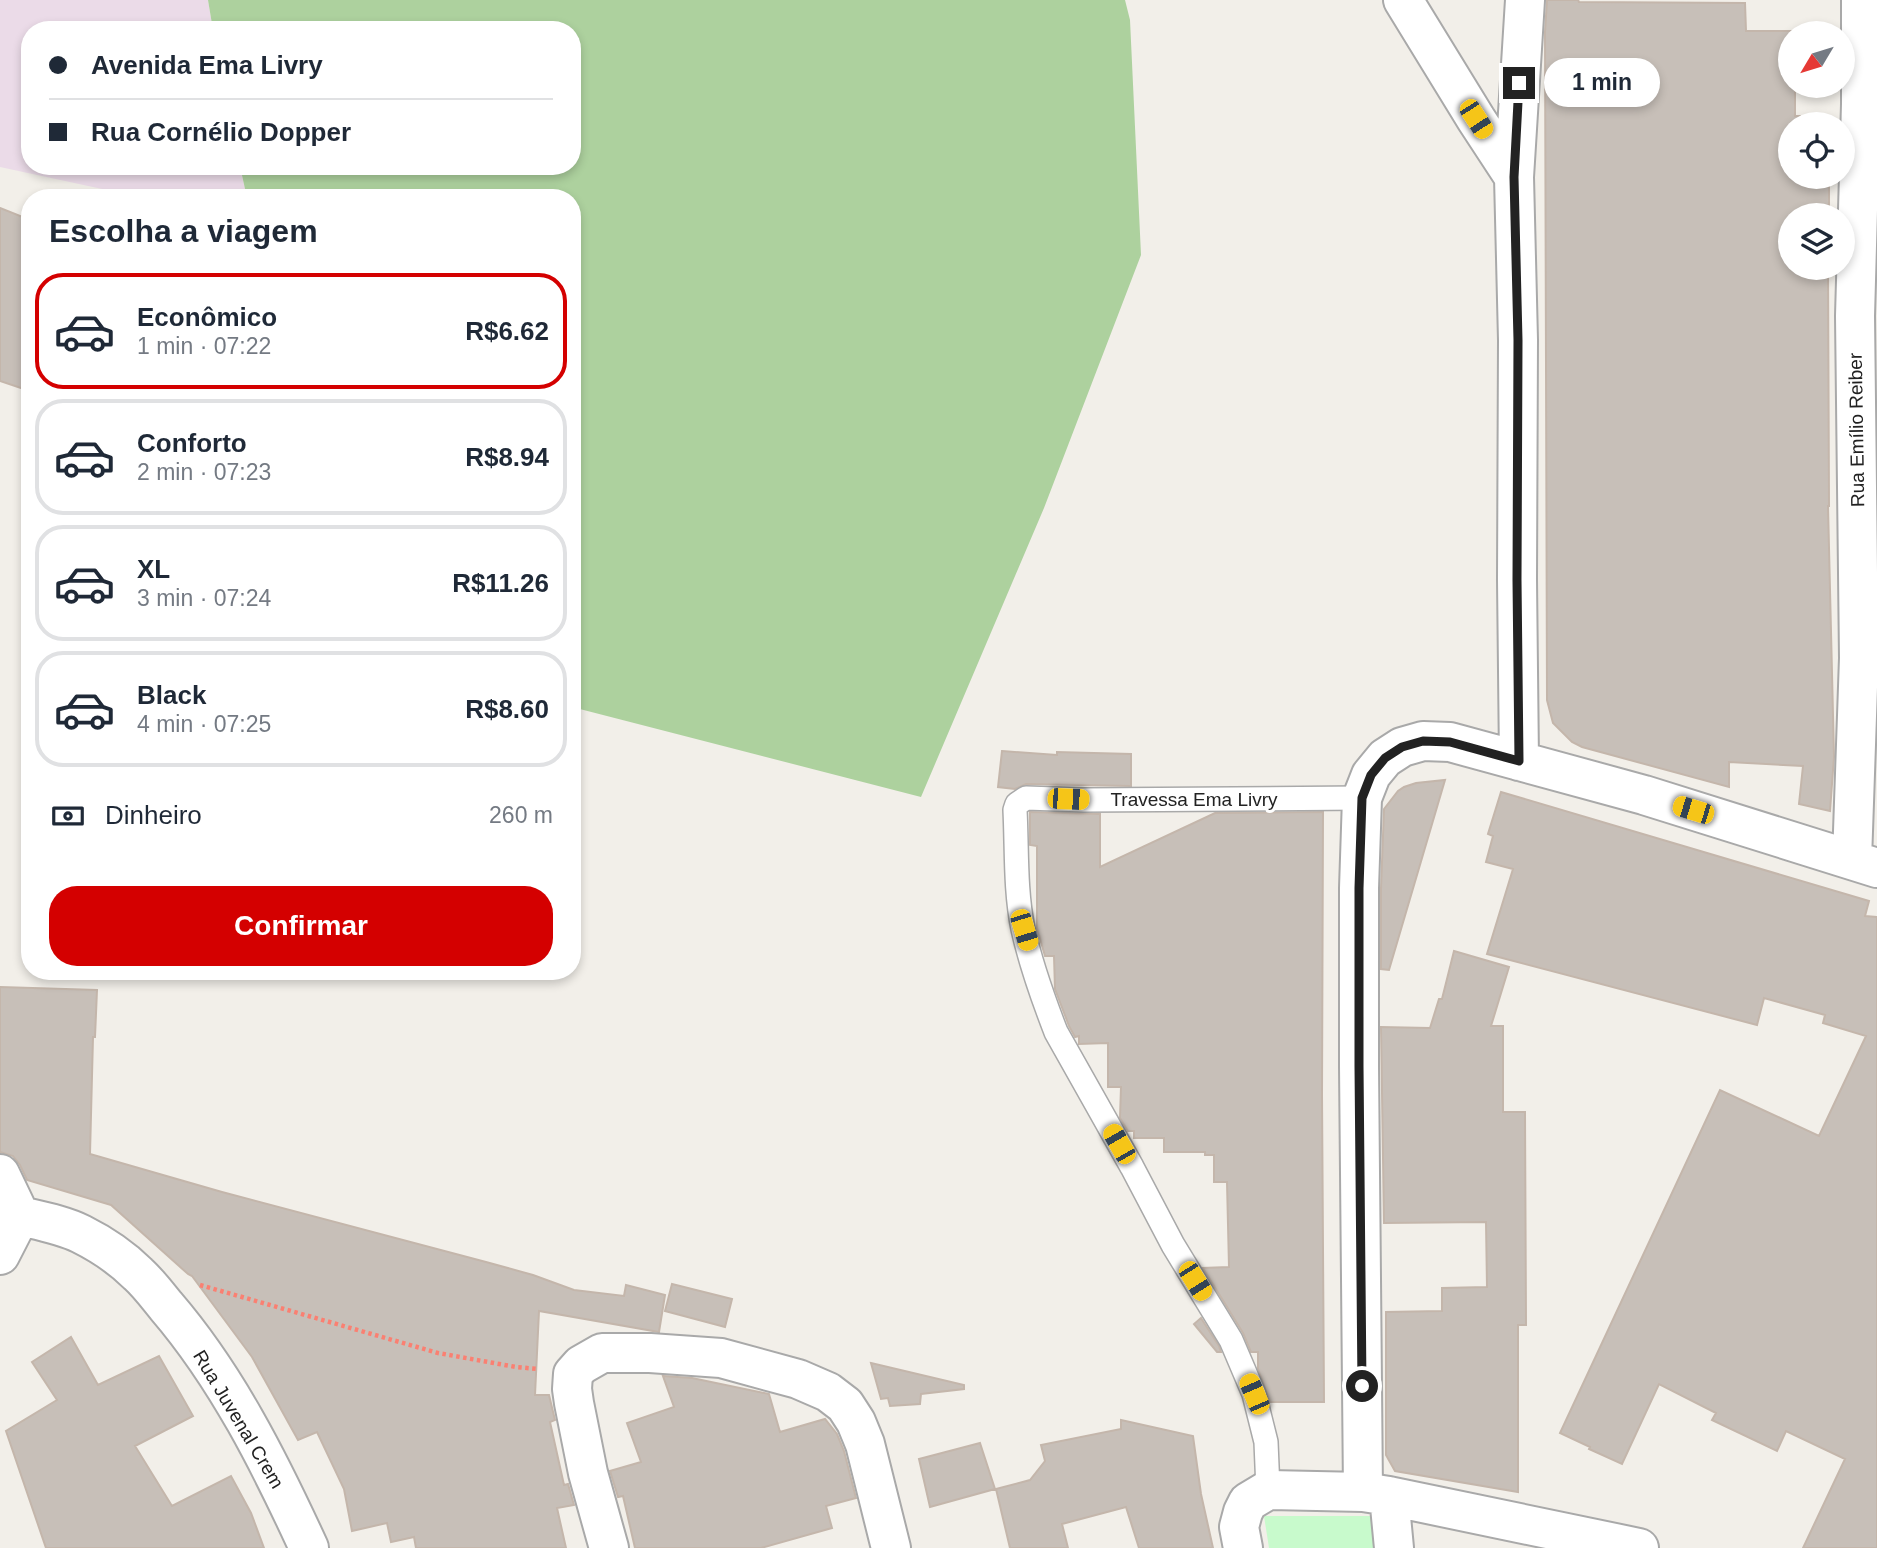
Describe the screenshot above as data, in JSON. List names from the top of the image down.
{
  "streets": {
    "street": ["Rua Emílio Reiber", "Rua Juvenal Crem"],
    "lane": ["Travessa Ema Livry"]
  },
  "north": "bottom left",
  "page": {
    "banner": ["Avenida Ema Livry", "Rua Cornélio Dopper"],
    "bubble": "1 min",
    "heading": "Escolha a viagem",
    "list": [
      {
        "name": "Econômico",
        "note": "1 min · 07:22",
        "value": "R$6.62"
      },
      {
        "name": "Conforto",
        "note": "2 min · 07:23",
        "value": "R$8.94"
      },
      {
        "name": "XL",
        "note": "3 min · 07:24",
        "value": "R$11.26"
      },
      {
        "name": "Black",
        "note": "4 min · 07:25",
        "value": "R$8.60"
      }
    ],
    "pay": ["Dinheiro", "260 m"],
    "buttons": "Confirmar"
  }
}
